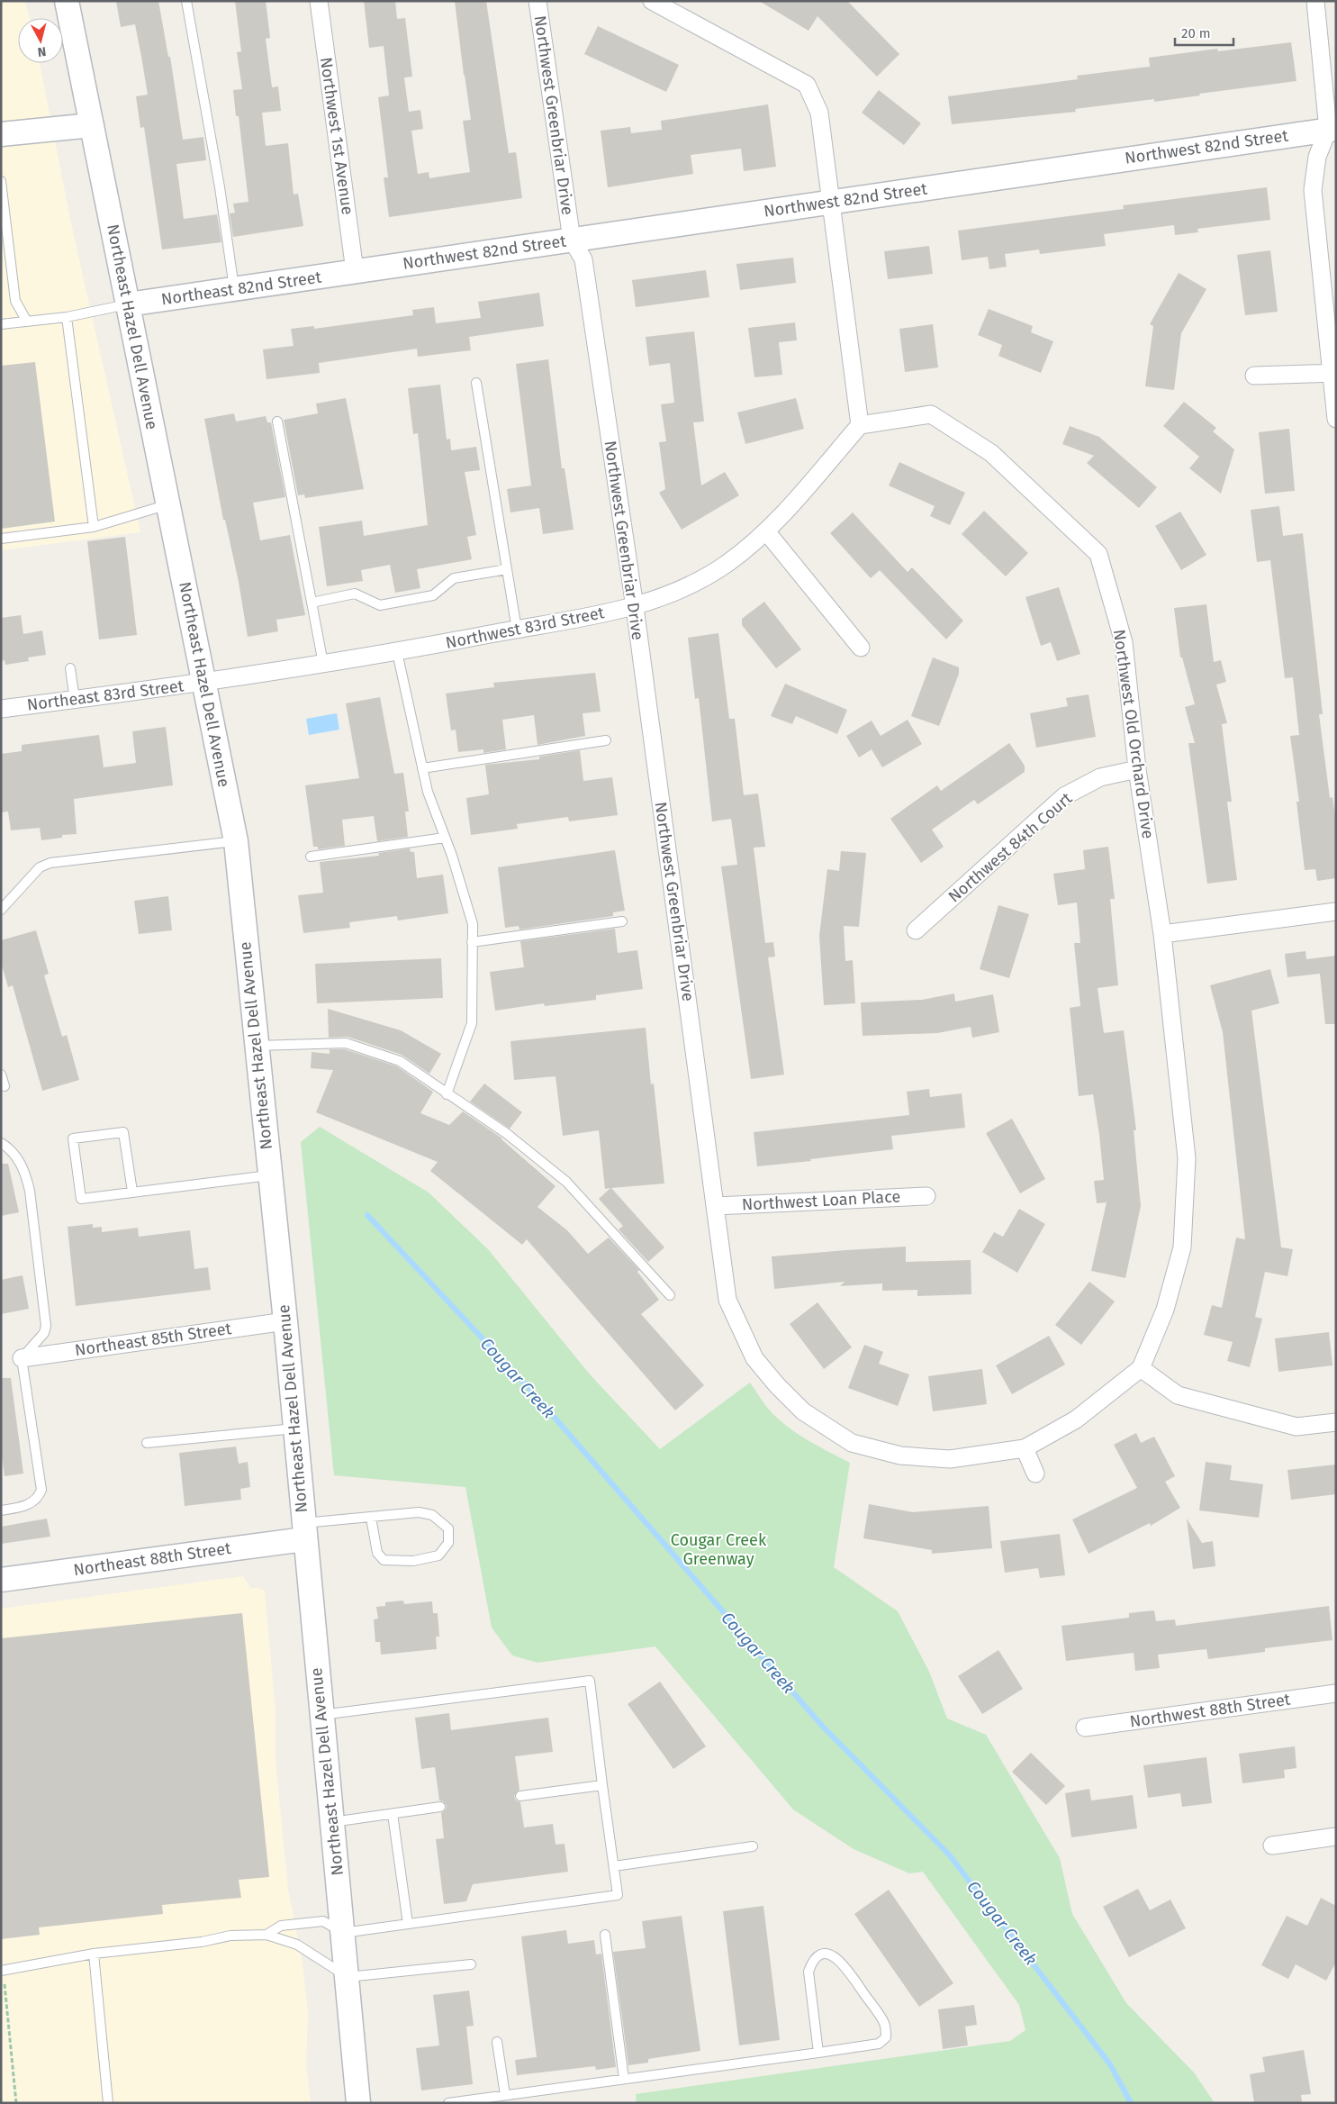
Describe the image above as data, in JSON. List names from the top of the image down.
{
  "streets": {
    "main road": [
      "Northwest 82nd Street",
      "Northeast 82nd Street",
      "Northeast Hazel Dell Avenue",
      "Northeast 88th Street"
    ],
    "street": [
      "Northwest Greenbriar Drive",
      "Northwest 1st Avenue",
      "Northwest 83rd Street",
      "Northeast 83rd Street",
      "Northwest Old Orchard Drive",
      "Northwest 84th Court",
      "Northwest Loan Place",
      "Northeast 85th Street",
      "Northwest 88th Street"
    ]
  },
  "crossings": [
    ["Northwest Greenbriar Drive", "Northwest 82nd Street"],
    ["Northwest Greenbriar Drive", "Northwest 83rd Street"],
    ["Northwest Greenbriar Drive", "Northwest Old Orchard Drive"],
    ["Northwest Greenbriar Drive", "Northwest Loan Place"],
    ["Northwest 1st Avenue", "Northwest 82nd Street"],
    ["Northwest 1st Avenue", "Northeast 82nd Street"],
    ["Northwest 82nd Street", "Northeast 82nd Street"],
    ["Northeast 82nd Street", "Northeast Hazel Dell Avenue"],
    ["Northeast Hazel Dell Avenue", "Northeast 83rd Street"],
    ["Northeast Hazel Dell Avenue", "Northeast 85th Street"],
    ["Northeast Hazel Dell Avenue", "Northeast 88th Street"],
    ["Northwest 83rd Street", "Northeast 83rd Street"],
    ["Northwest 83rd Street", "Northwest Old Orchard Drive"],
    ["Northwest Old Orchard Drive", "Northwest 84th Court"]
  ],
  "water": ["Cougar Creek"],
  "parks": ["Cougar Creek Greenway"],
  "scale_bar": "20 m",
  "north": "bottom"
}
